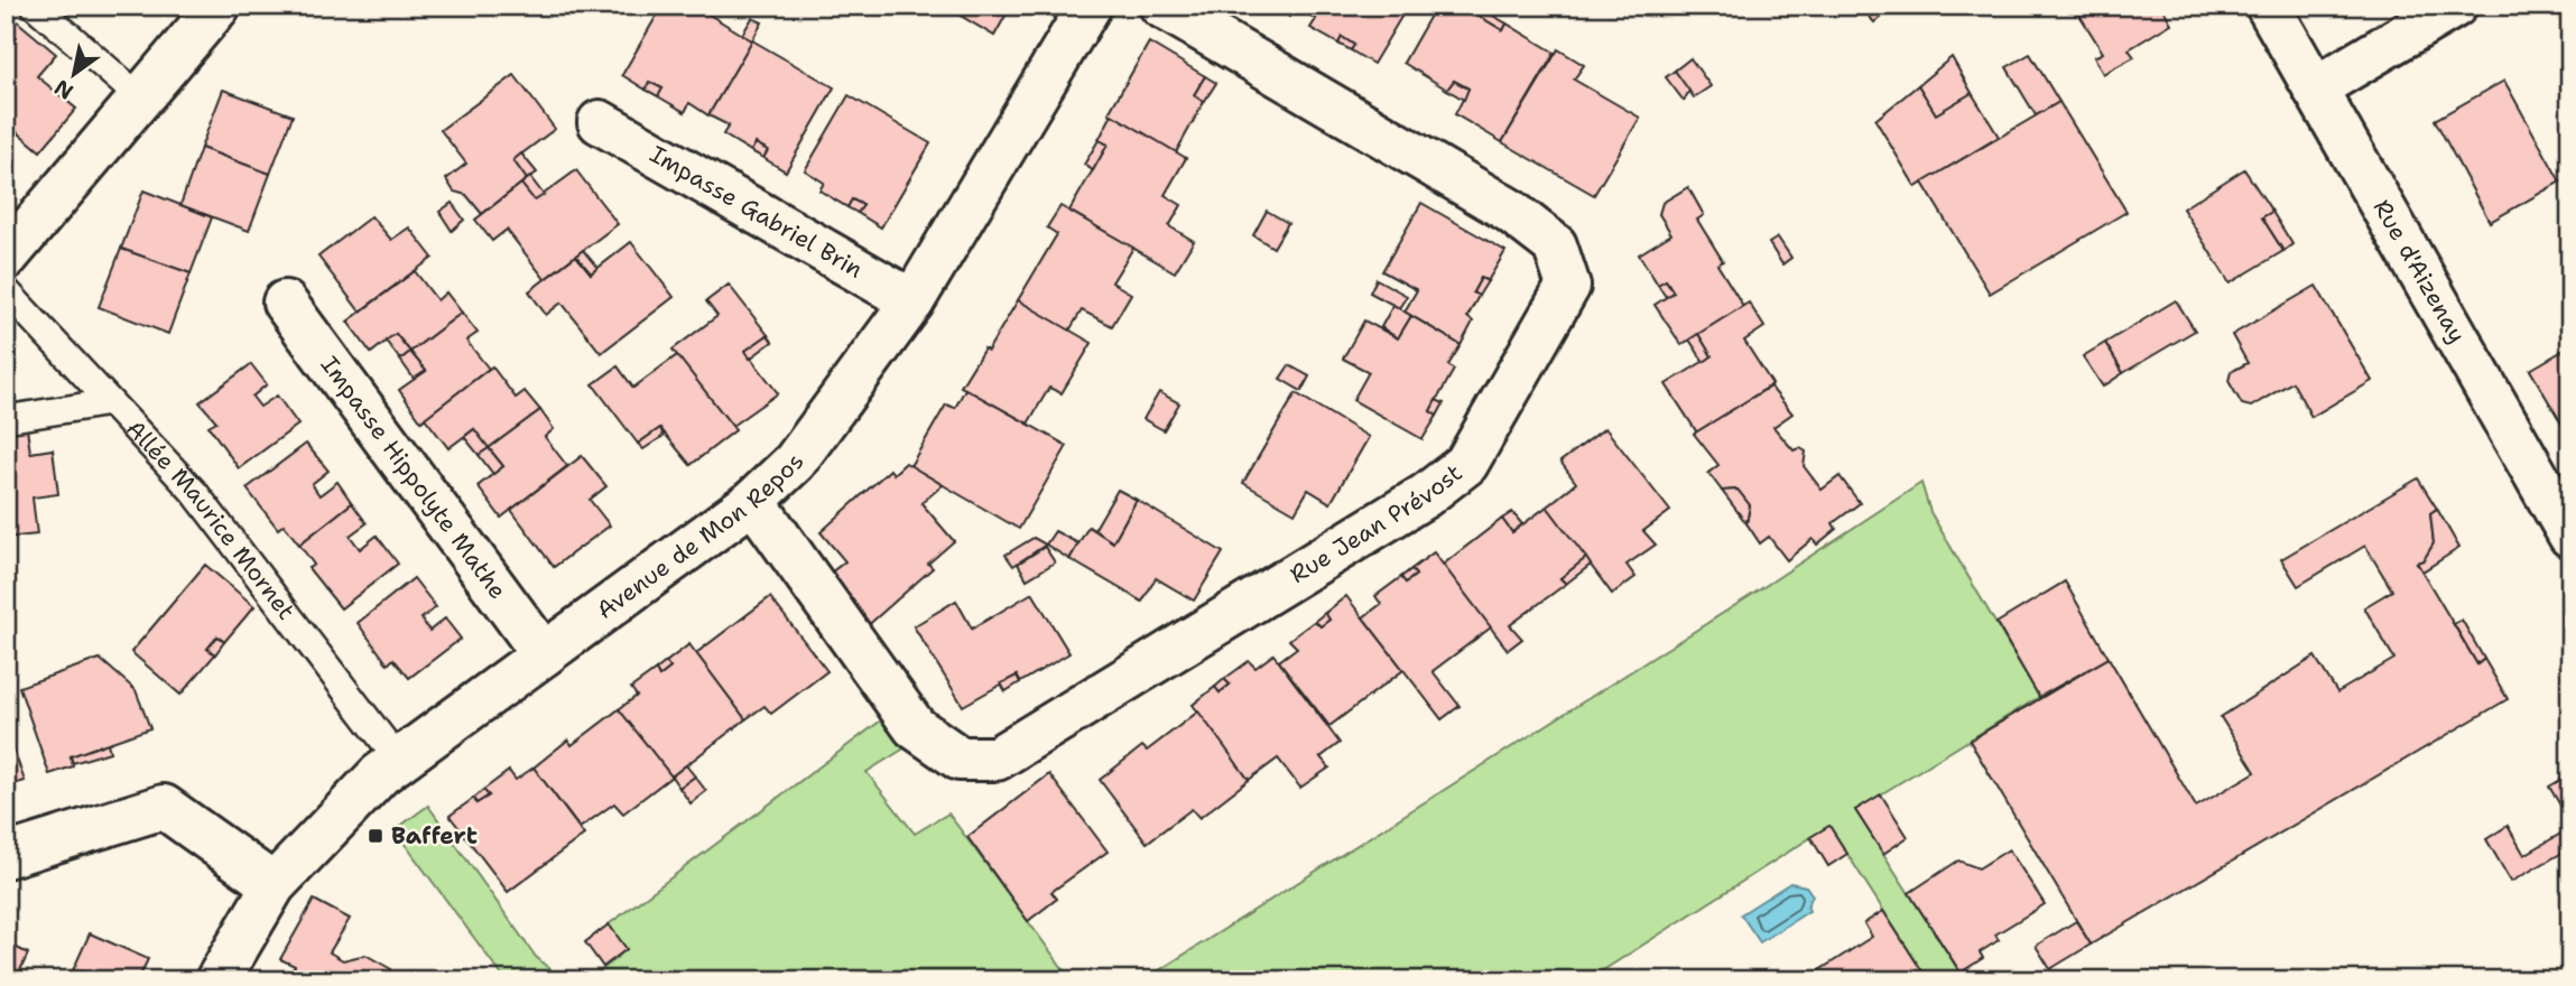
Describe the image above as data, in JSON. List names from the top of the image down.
{
  "streets": {
    "street": [
      "Impasse Gabriel Brin",
      "Rue d'Aizenay",
      "Impasse Hippolyte Mathe",
      "Rue Jean Prévost",
      "Avenue de Mon Repos"
    ],
    "lane": ["Allée Maurice Mornet"]
  },
  "crossings": [
    ["Impasse Gabriel Brin", "Avenue de Mon Repos"],
    ["Impasse Hippolyte Mathe", "Avenue de Mon Repos"],
    ["Allée Maurice Mornet", "Avenue de Mon Repos"],
    ["Rue Jean Prévost", "Avenue de Mon Repos"]
  ],
  "places": {
    "transit": ["Baffert"]
  },
  "north": "bottom left"
}
